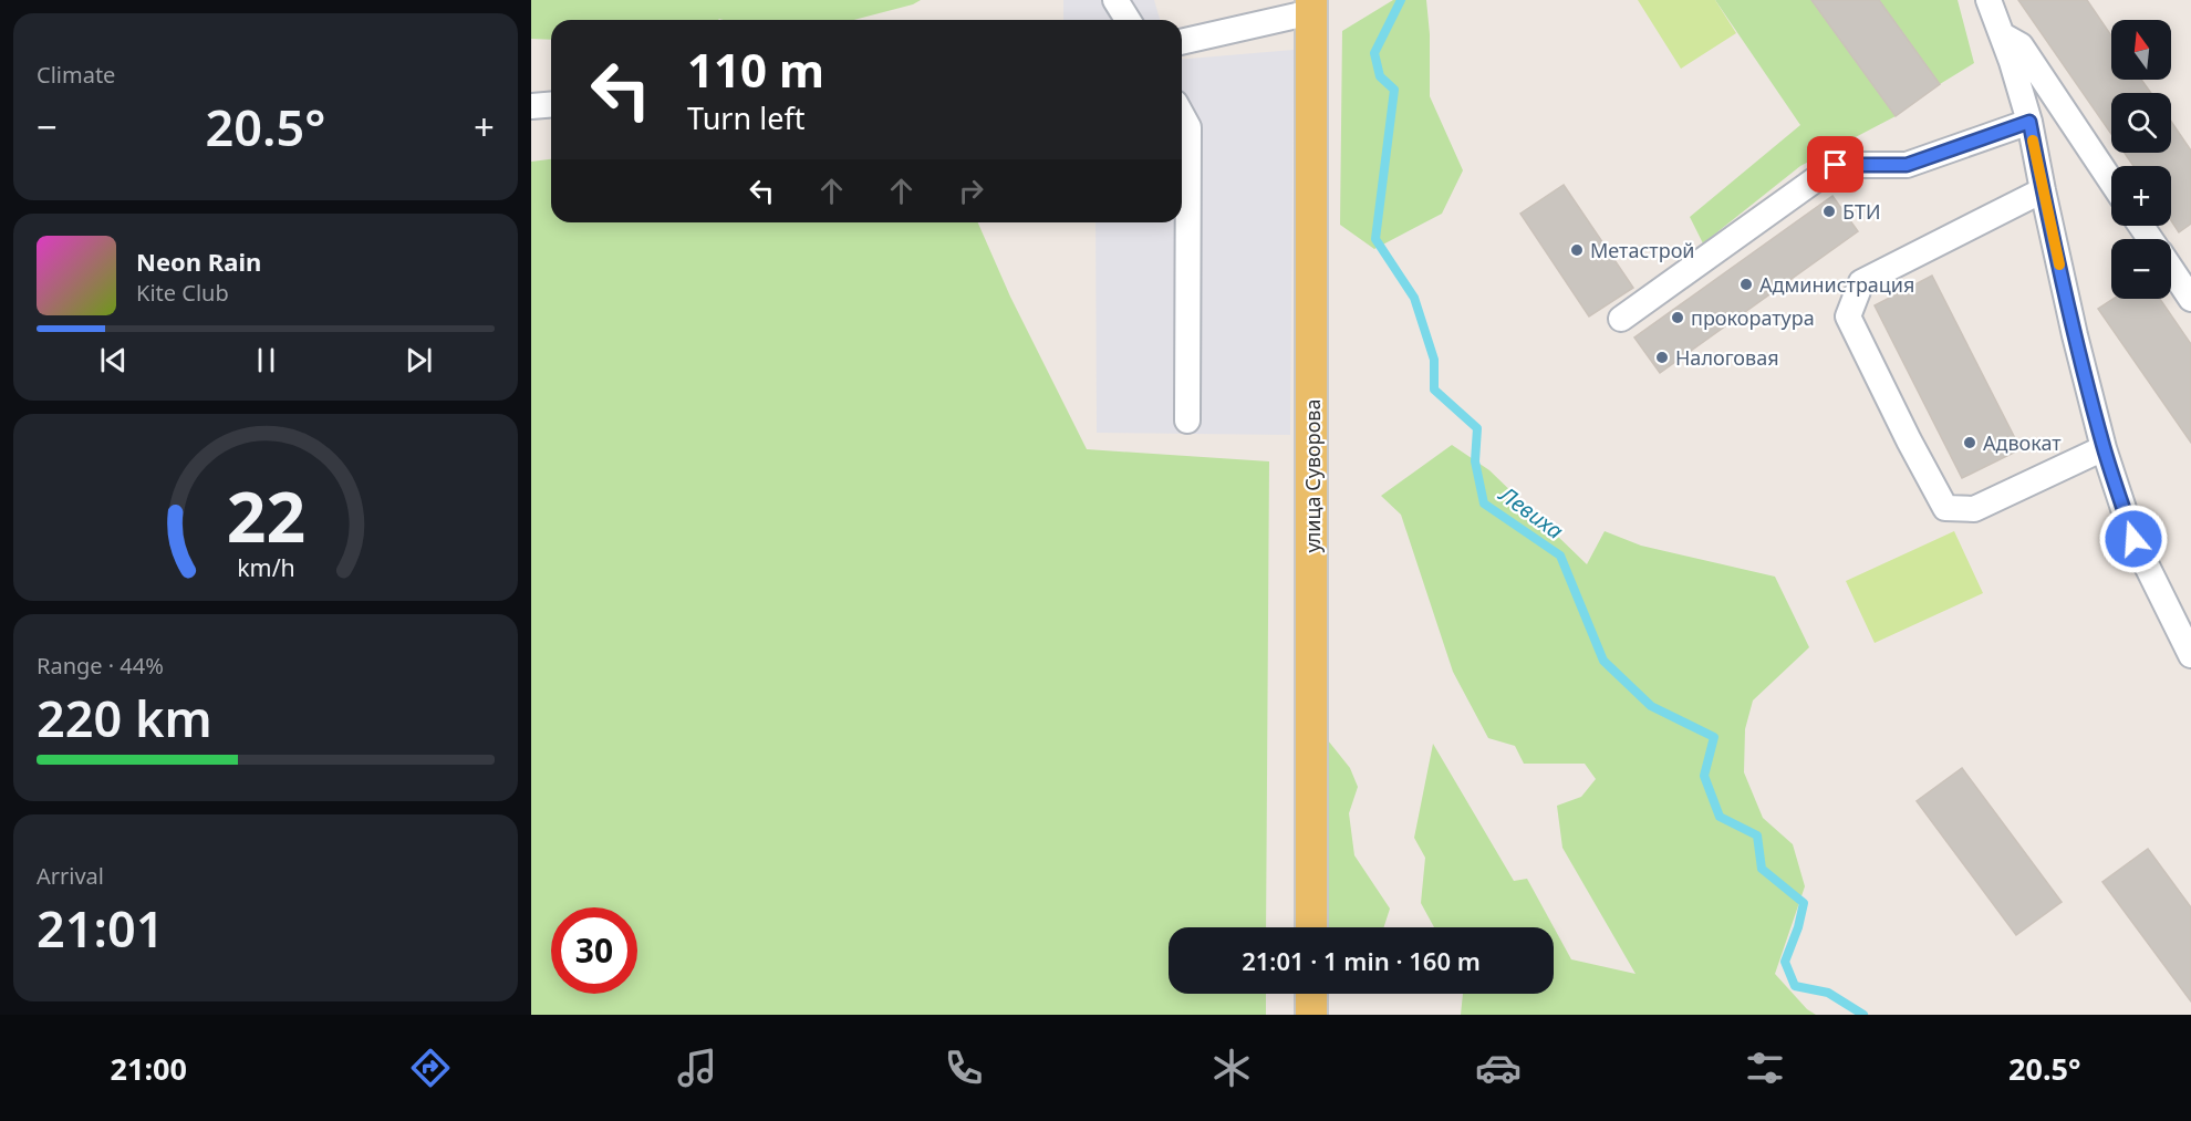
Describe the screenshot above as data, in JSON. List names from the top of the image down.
{
  "streets": {
    "main road": ["улица Суворова"]
  },
  "water": ["Левиха"],
  "places": [
    "БТИ",
    "Метастрой",
    "Администрация",
    "прокоратура",
    "Налоговая",
    "Адвокат"
  ],
  "north": "top",
  "page": {
    "tile": [
      "Climate",
      ["Range · 44%", "220 km"],
      ["Arrival", "21:01"]
    ],
    "map_buttons": ["+", "−"],
    "turn": ["110 m", "Turn left"],
    "heat": ["−", "20.5°", "+"],
    "song": ["Neon Rain", "Kite Club"],
    "limit": "30",
    "trip": "21:01 · 1 min · 160 m",
    "tabs": ["21:00", "20.5°"],
    "gauge": ["22", "km/h"]
  }
}
